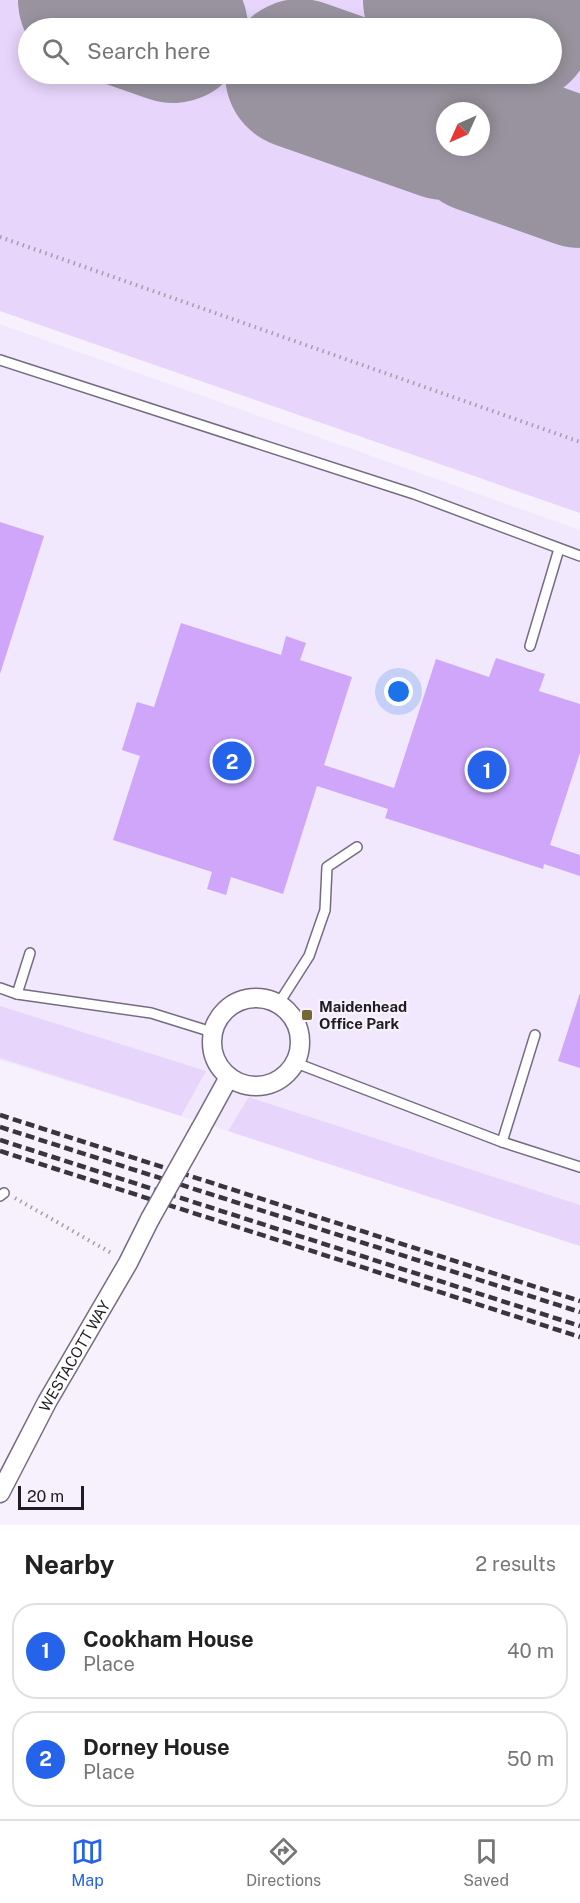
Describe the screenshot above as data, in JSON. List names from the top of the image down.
{
  "streets": {
    "street": ["WESTACOTT WAY"]
  },
  "places": {
    "transit": ["Maidenhead Office Park"]
  },
  "scale_bar": "20 m",
  "north": "bottom left",
  "page": {
    "search": "Search here",
    "pins": ["2", "1"],
    "scale": "20 m",
    "heading": ["Nearby", "2 results"],
    "list": [
      {
        "mark": "1",
        "name": "Cookham House",
        "note": "Place",
        "value": "40 m"
      },
      {
        "mark": "2",
        "name": "Dorney House",
        "note": "Place",
        "value": "50 m"
      }
    ],
    "nav": ["Map", "Directions", "Saved"]
  }
}
